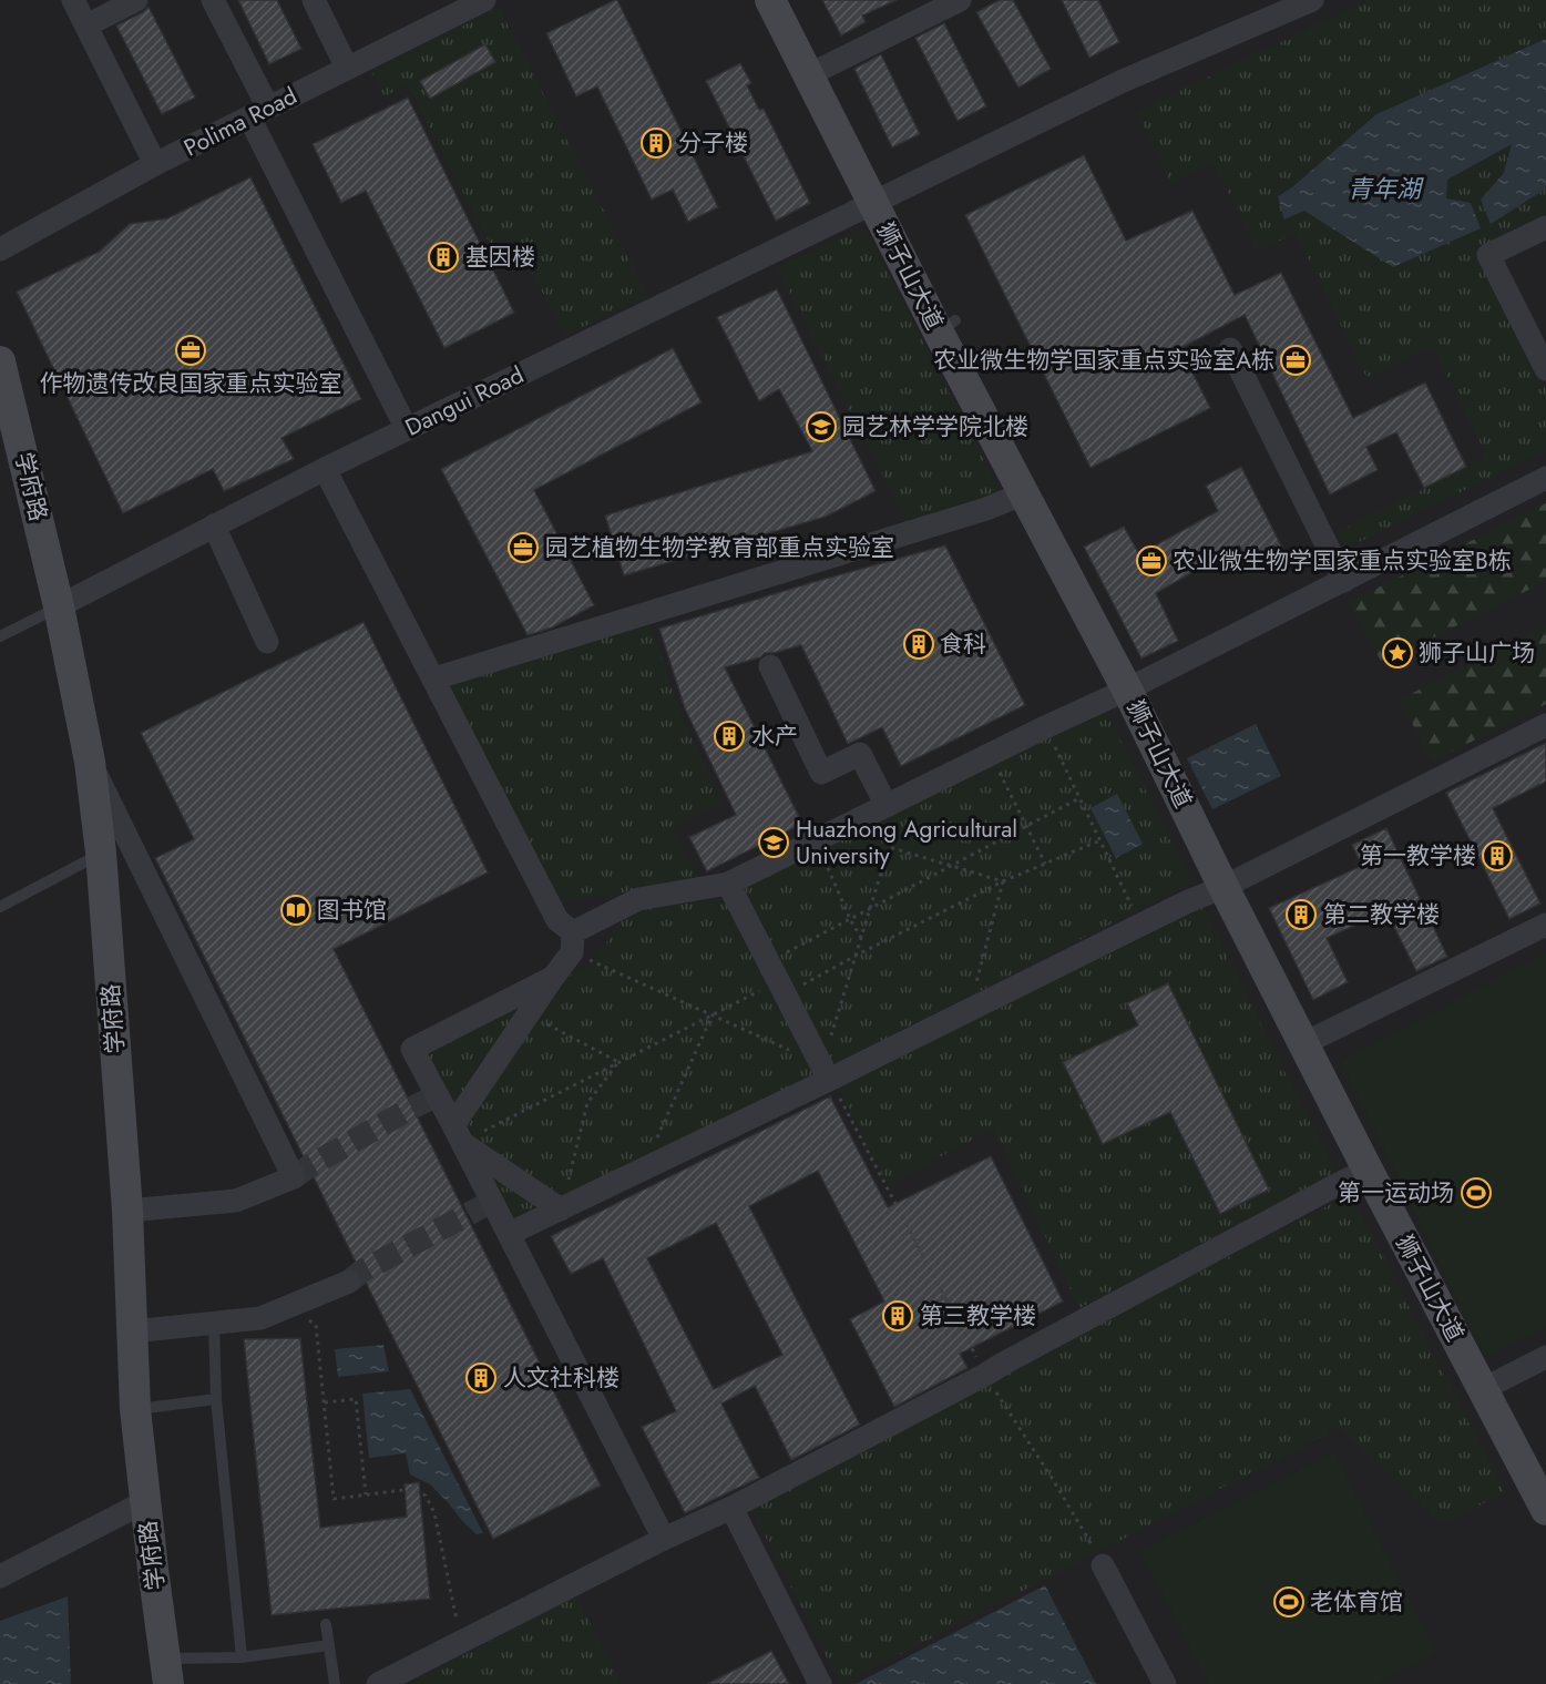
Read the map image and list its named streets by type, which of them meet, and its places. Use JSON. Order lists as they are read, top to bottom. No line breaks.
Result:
{"streets":{"street":["Polima Road","狮子山大道","Dangui Road","学府路"]},"crossings":[["狮子山大道","Dangui Road"],["Dangui Road","学府路"]],"water":["青年湖"],"places":{"building":["分子楼","基因楼","食科","水产","第一教学楼","第二教学楼","第三教学楼","人文社科楼"],"office":["作物遗传改良国家重点实验室","农业微生物学国家重点实验室A栋","园艺植物生物学教育部重点实验室","农业微生物学国家重点实验室B栋"],"school or university":["园艺林学学院北楼","Huazhong Agricultural University"],"place":["狮子山广场"],"library":["图书馆"],"sports":["第一运动场","老体育馆"]}}
